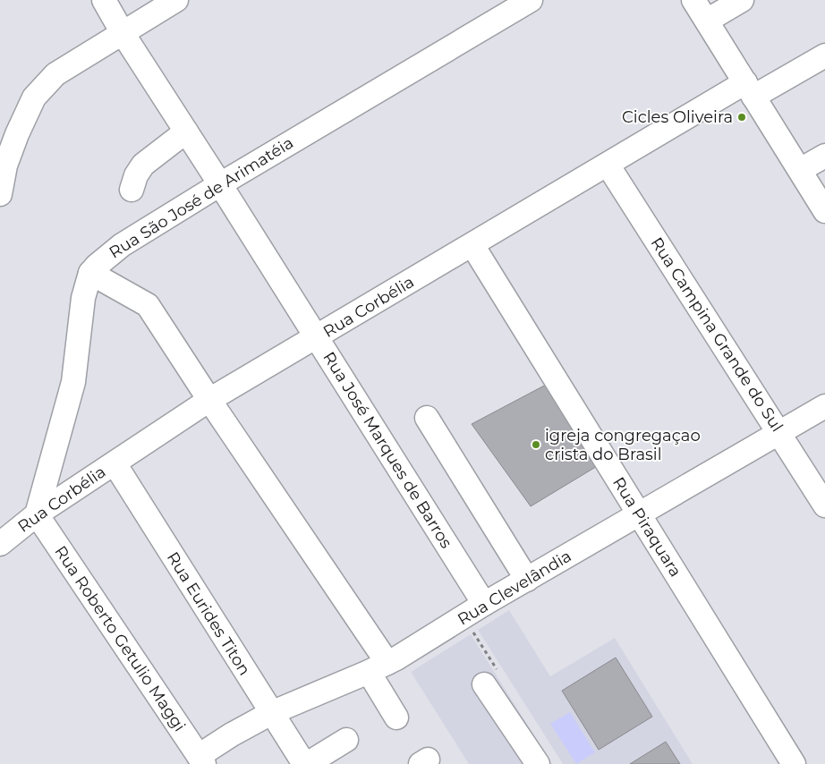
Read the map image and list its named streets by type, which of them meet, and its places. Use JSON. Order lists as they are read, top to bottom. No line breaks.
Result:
{"streets":{"street":["Rua São José de Arimatéia","Rua Corbélia","Rua Campina Grande do Sul","Rua José Marques de Barros","Rua Piraquara","Rua Clevelândia","Rua Eurides Titon","Rua Roberto Getulio Maggi"]},"crossings":[["Rua São José de Arimatéia","Rua Corbélia"],["Rua São José de Arimatéia","Rua José Marques de Barros"],["Rua São José de Arimatéia","Rua Roberto Getulio Maggi"],["Rua Corbélia","Rua Campina Grande do Sul"],["Rua Corbélia","Rua José Marques de Barros"],["Rua Corbélia","Rua Piraquara"],["Rua Corbélia","Rua Eurides Titon"],["Rua Corbélia","Rua Roberto Getulio Maggi"],["Rua Campina Grande do Sul","Rua Clevelândia"],["Rua José Marques de Barros","Rua Clevelândia"],["Rua Piraquara","Rua Clevelândia"],["Rua Clevelândia","Rua Eurides Titon"],["Rua Clevelândia","Rua Roberto Getulio Maggi"]],"places":["Cicles Oliveira","igreja congregaçao crista do Brasil"]}
